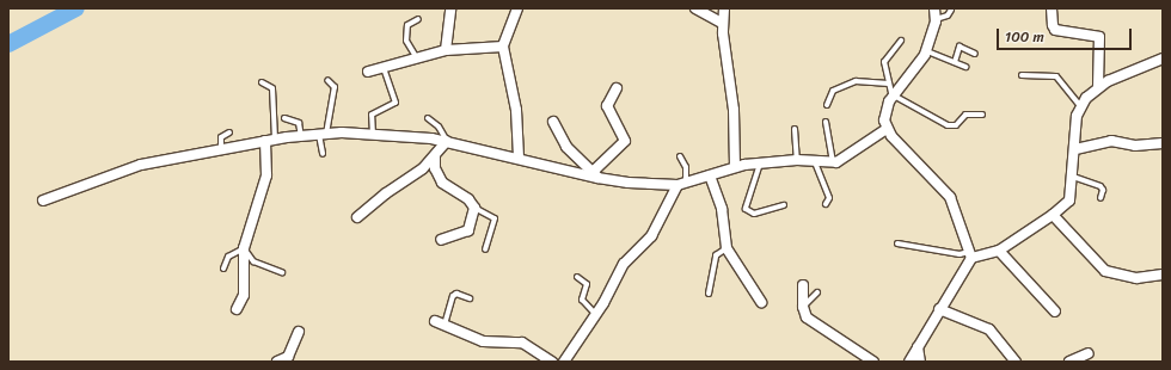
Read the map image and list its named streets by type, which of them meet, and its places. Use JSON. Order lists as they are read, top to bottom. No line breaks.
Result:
{"scale_bar":"100 m"}
